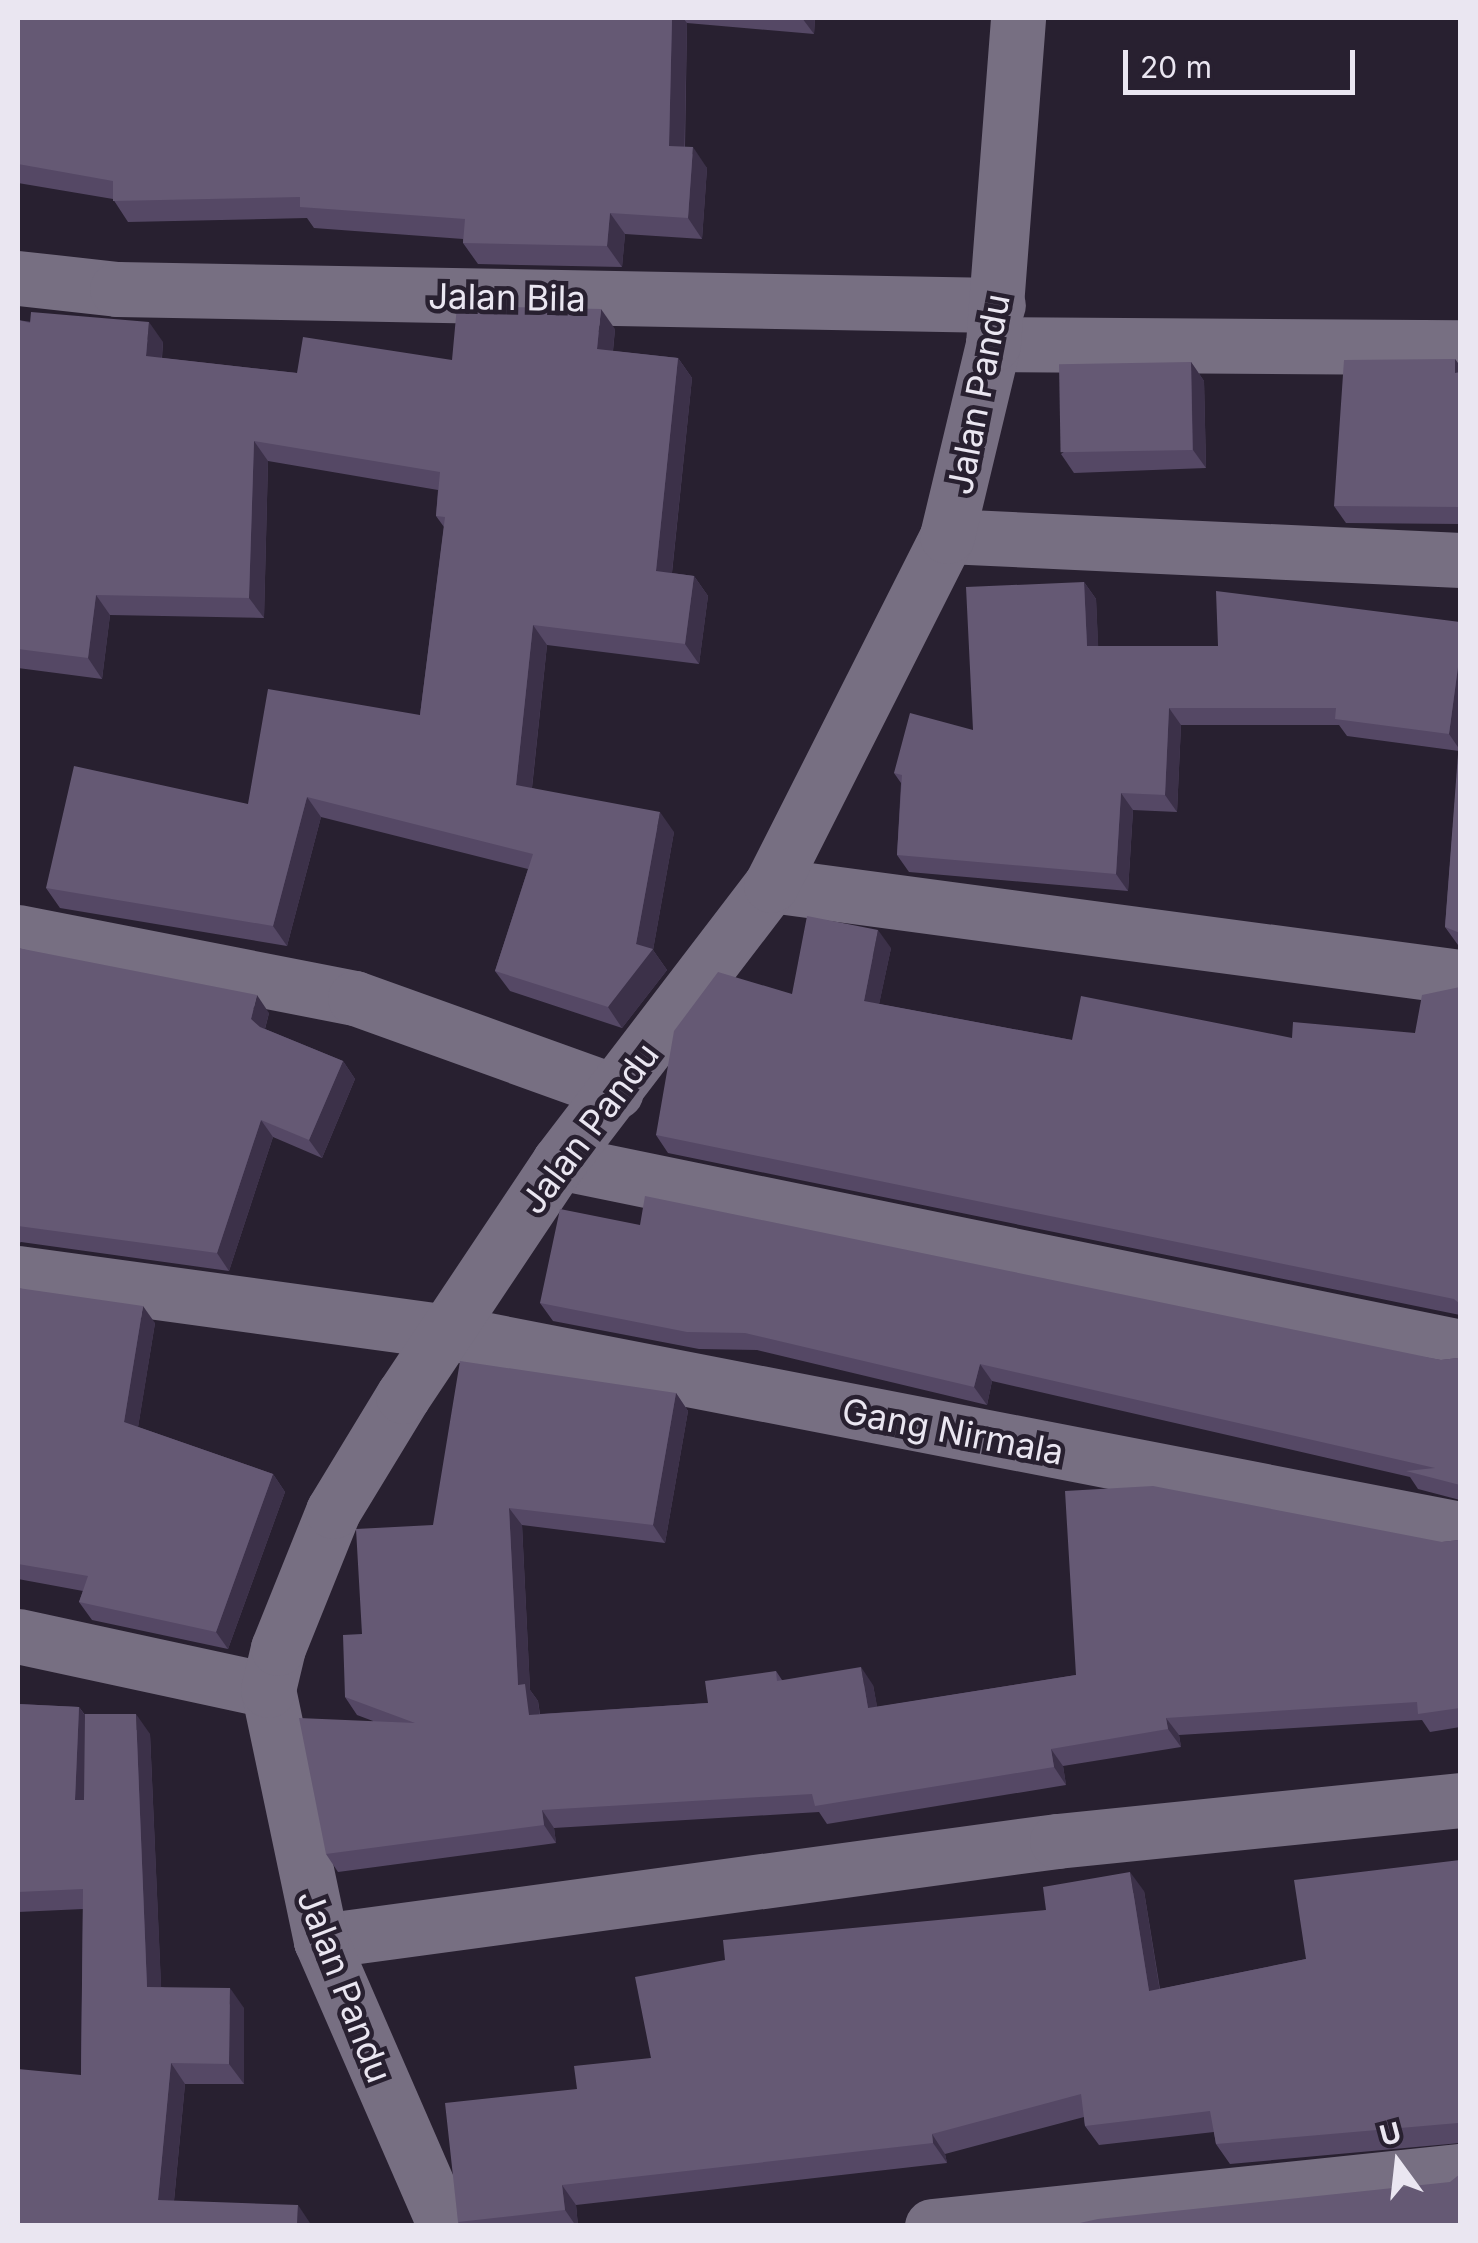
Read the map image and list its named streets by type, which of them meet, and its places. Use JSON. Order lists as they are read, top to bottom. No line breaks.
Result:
{"streets":{"street":["Jalan Bila","Jalan Pandu","Gang Nirmala"]},"crossings":[["Jalan Bila","Jalan Pandu"],["Jalan Pandu","Gang Nirmala"]],"scale_bar":"20 m","north":"top"}
